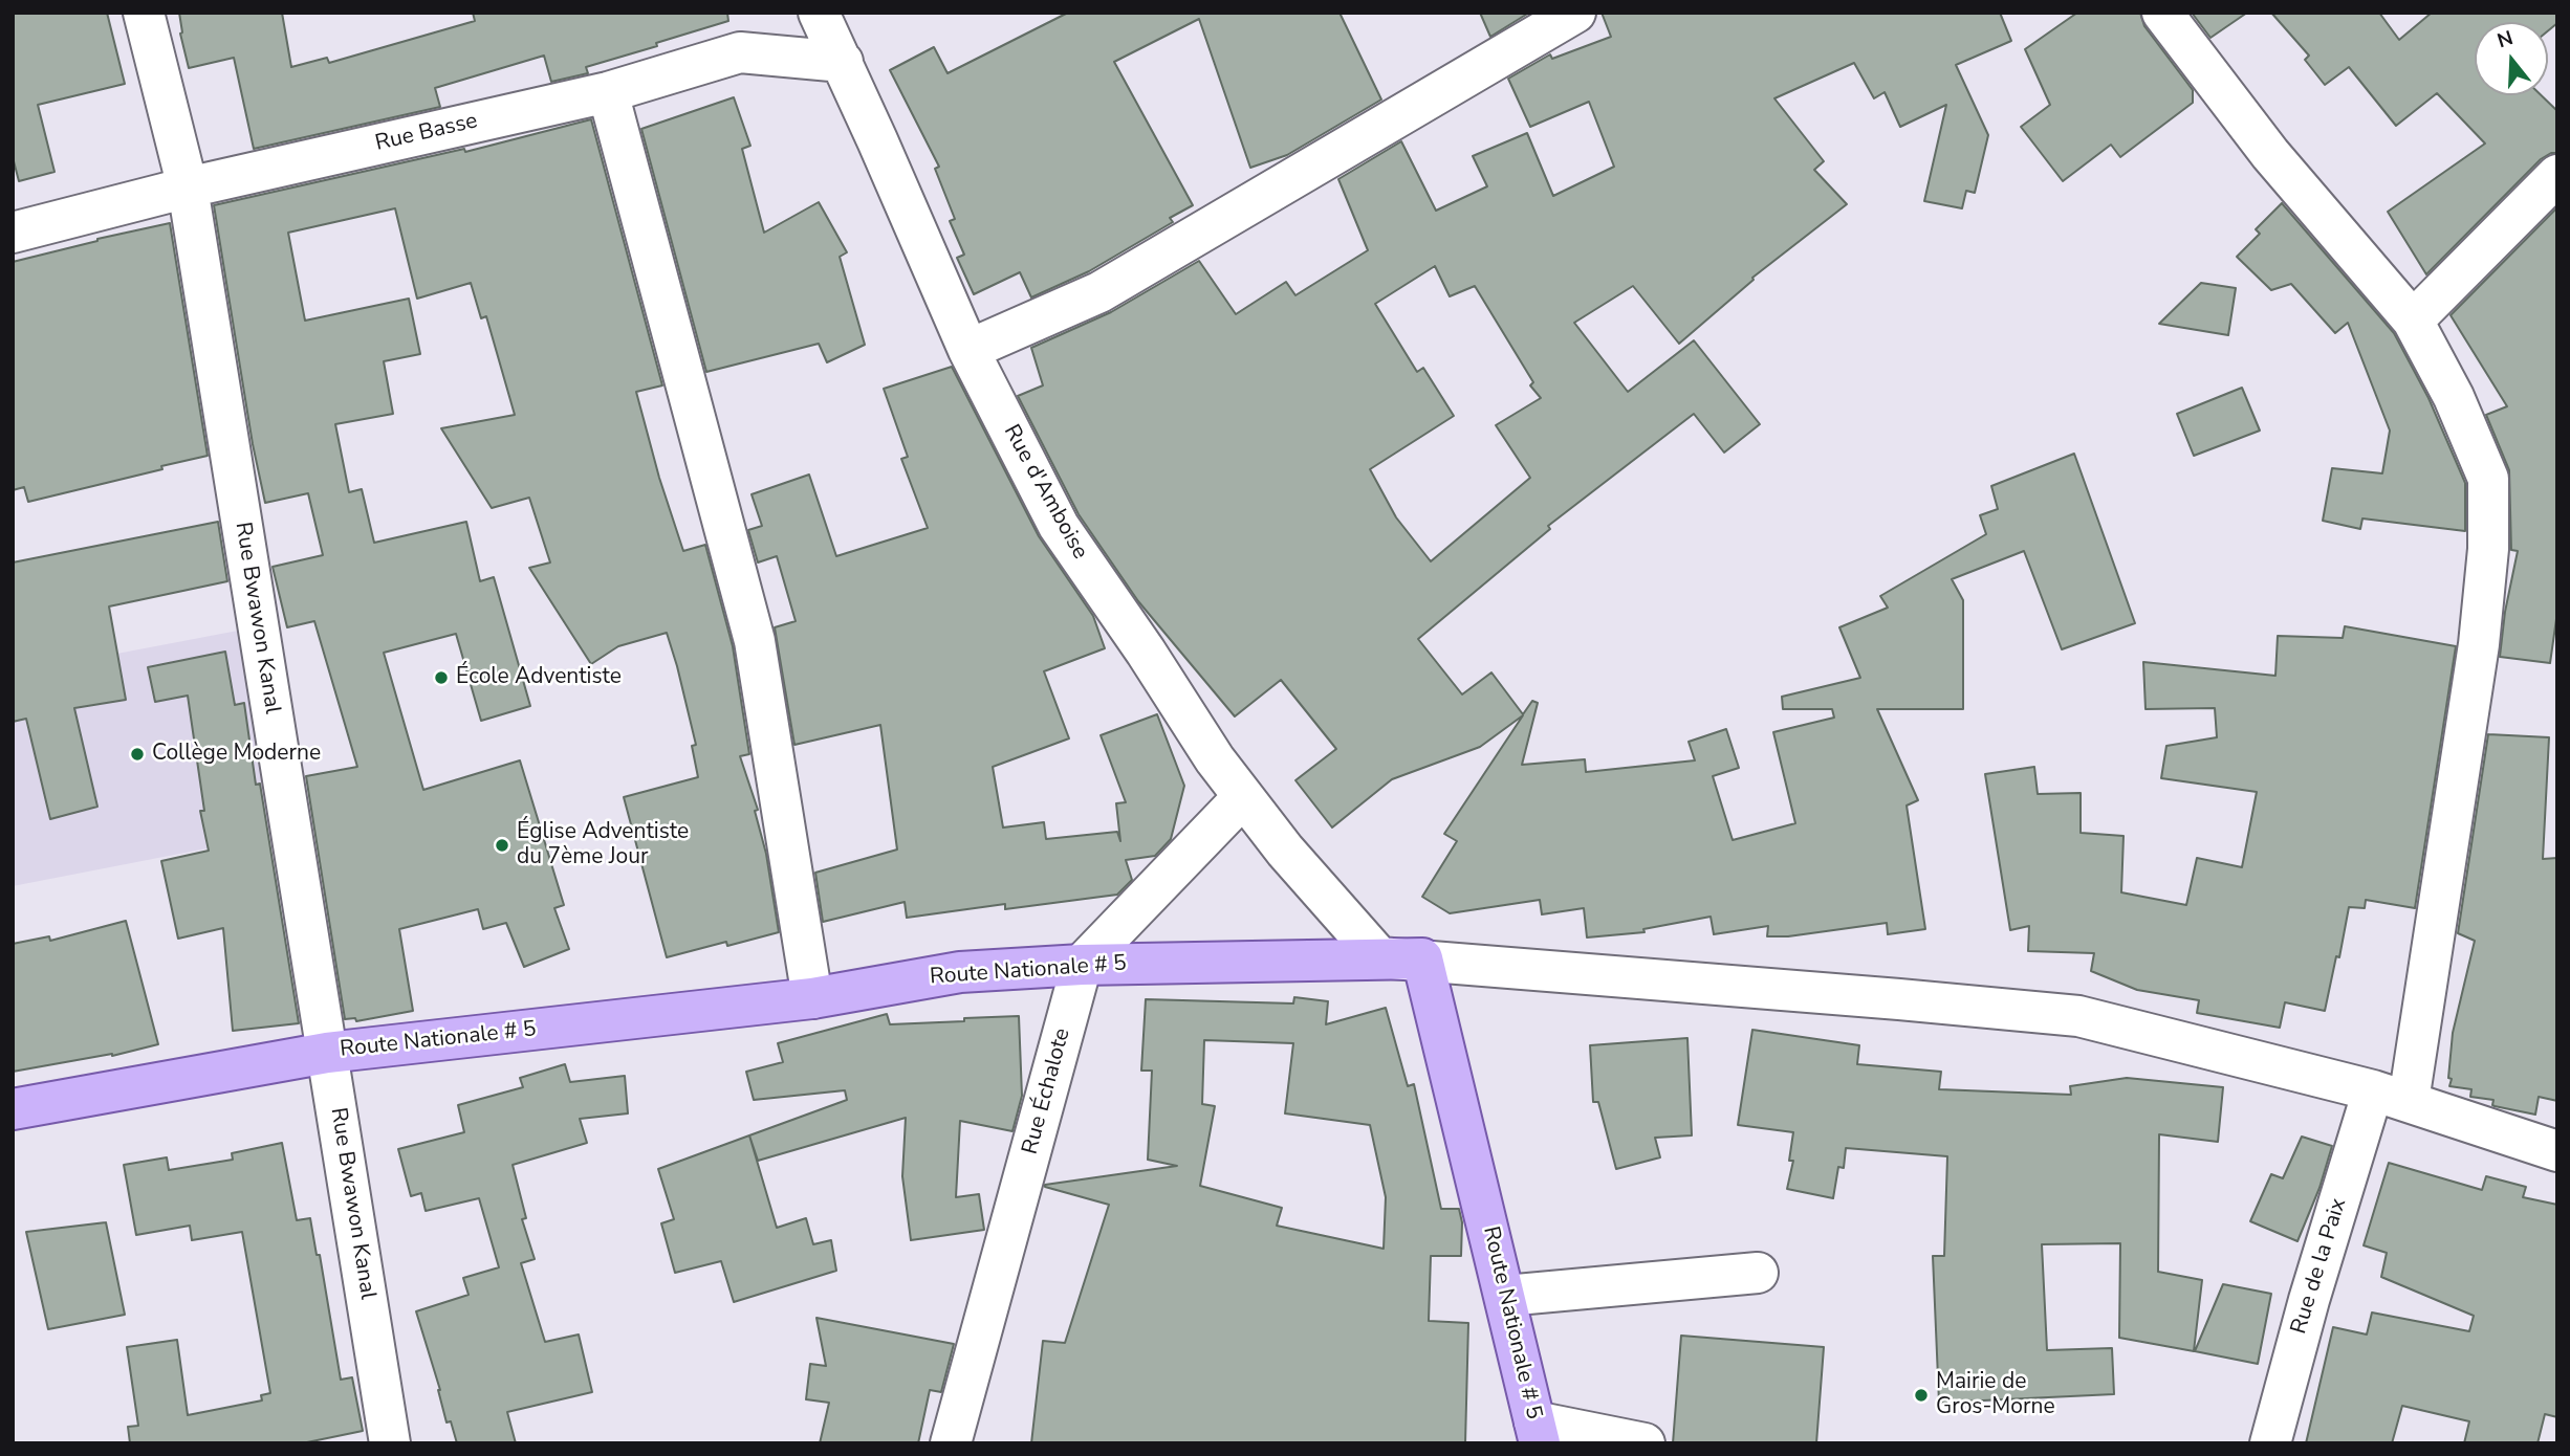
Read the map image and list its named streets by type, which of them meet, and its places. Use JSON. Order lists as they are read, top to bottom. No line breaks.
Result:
{"streets":{"main road":["Route Nationale # 5"],"street":["Rue Basse","Rue d'Amboise","Rue Bwawon Kanal","Rue Échalote","Rue de la Paix"]},"crossings":[["Rue Basse","Rue d'Amboise"],["Rue Basse","Rue Bwawon Kanal"],["Rue d'Amboise","Route Nationale # 5"],["Rue d'Amboise","Rue Échalote"],["Rue Bwawon Kanal","Route Nationale # 5"],["Route Nationale # 5","Rue Échalote"]],"places":["École Adventiste","Collège Moderne","Église Adventiste du 7ème Jour","Mairie de Gros-Morne"],"north":"top"}
